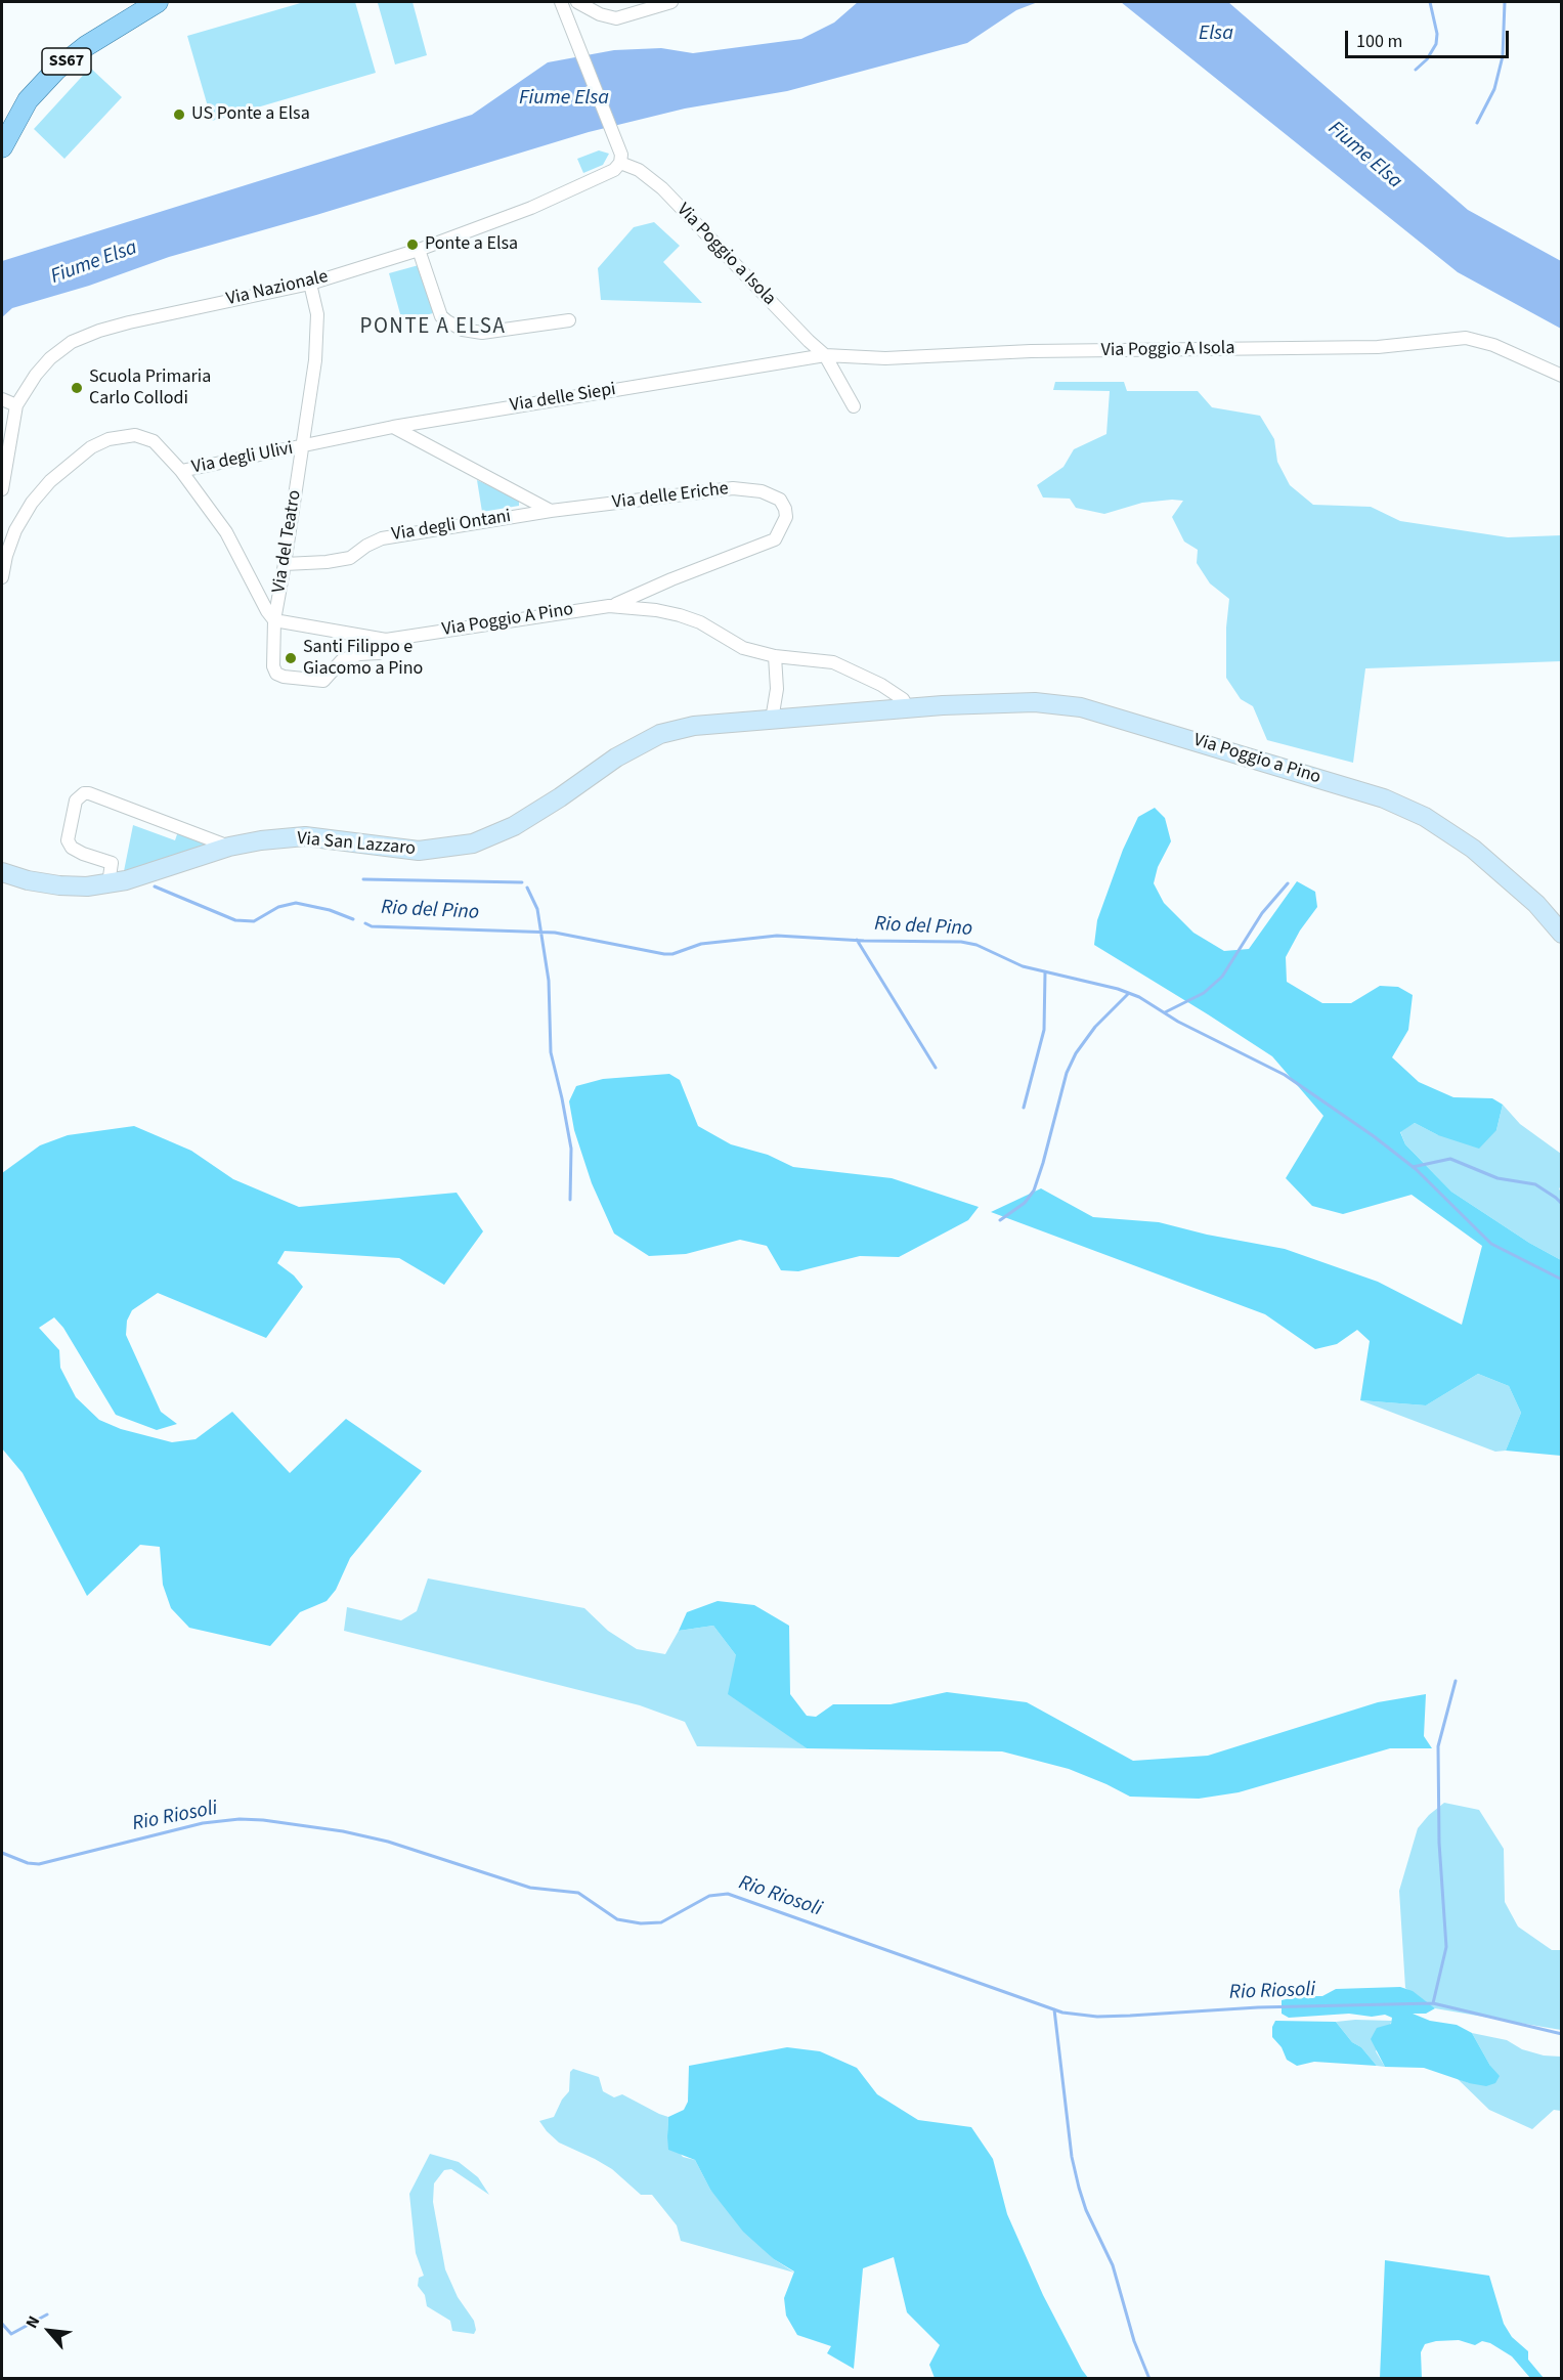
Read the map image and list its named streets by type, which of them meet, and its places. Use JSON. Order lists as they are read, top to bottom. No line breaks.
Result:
{"streets":{"main road":["SS67"],"street":["Via Poggio a Isola","Via Nazionale","Via Poggio A Isola","Via delle Siepi","Via degli Ulivi","Via delle Eriche","Via degli Ontani","Via del Teatro","Via Poggio A Pino","Via Poggio a Pino","Via San Lazzaro"]},"crossings":[["Via Poggio a Isola","Via Nazionale"],["Via Poggio a Isola","Via Poggio A Isola"],["Via Poggio a Isola","Via delle Siepi"],["Via Nazionale","Via del Teatro"],["Via Poggio A Isola","Via delle Siepi"],["Via delle Siepi","Via degli Ulivi"],["Via delle Siepi","Via del Teatro"],["Via degli Ulivi","Via del Teatro"],["Via delle Eriche","Via degli Ontani"],["Via delle Eriche","Via Poggio A Pino"],["Via degli Ontani","Via del Teatro"],["Via del Teatro","Via Poggio A Pino"],["Via Poggio A Pino","Via Poggio a Pino"],["Via Poggio A Pino","Via San Lazzaro"],["Via Poggio a Pino","Via San Lazzaro"]],"districts":["PONTE A ELSA"],"water":["Elsa","Fiume Elsa","Rio del Pino","Rio Riosoli"],"places":["US Ponte a Elsa","Ponte a Elsa","Scuola Primaria Carlo Collodi","Santi Filippo e Giacomo a Pino"],"scale_bar":"100 m","north":"top left"}
